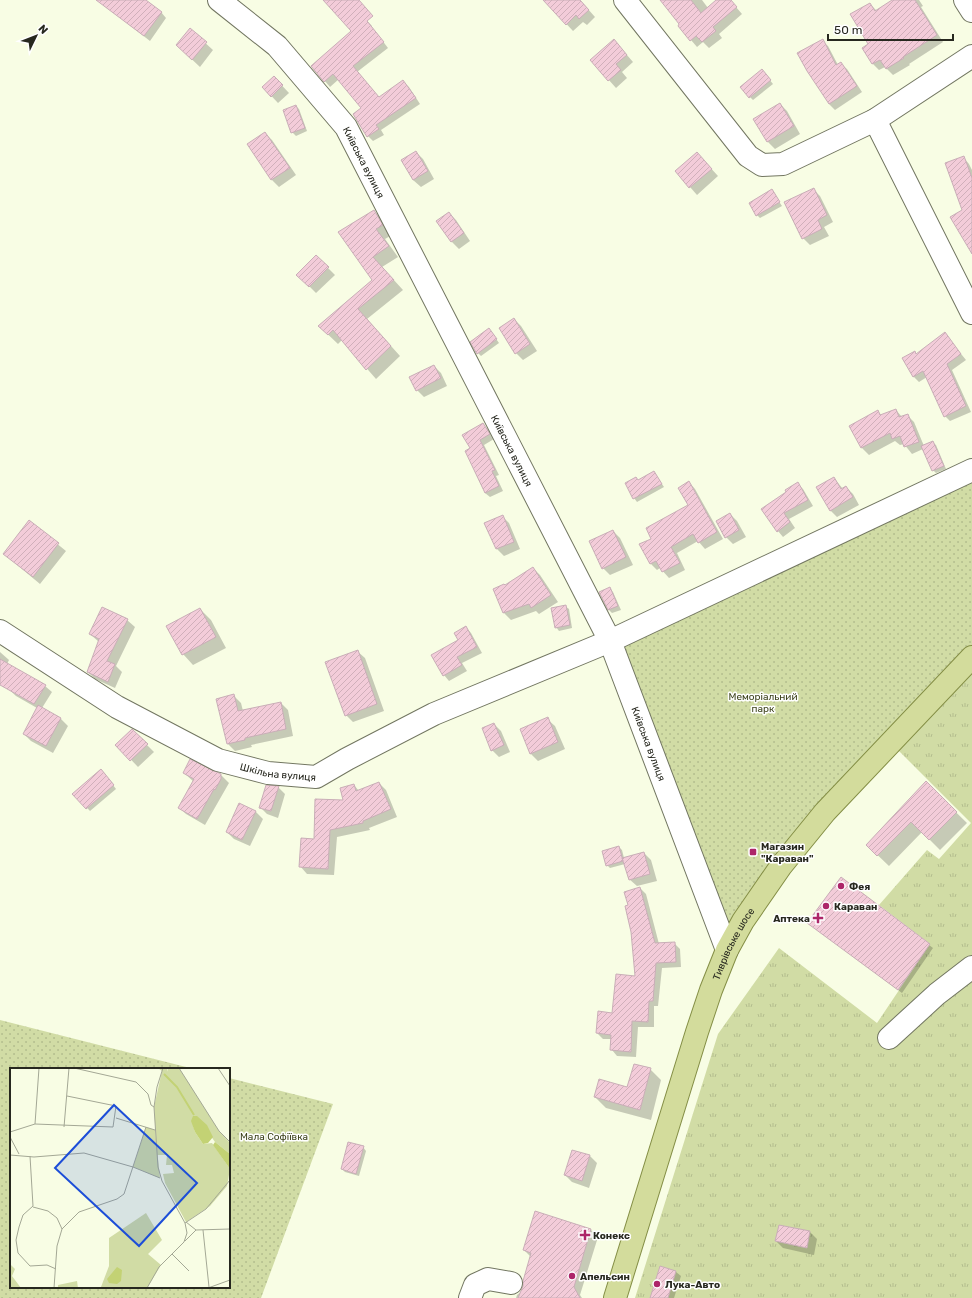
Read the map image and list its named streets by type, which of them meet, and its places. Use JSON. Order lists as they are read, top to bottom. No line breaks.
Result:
{"streets":{"main road":["Тиврівське шосе"],"street":["Київська вулиця","Шкільна вулиця"]},"crossings":[["Київська вулиця","Шкільна вулиця"],["Київська вулиця","Тиврівське шосе"]],"parks":["Меморіальний парк","Мала Софіївка"],"places":{"transit":["Магазин \"Караван\""],"other":["Фея","Караван","Апельсин","Лука-Авто"],"health":["Аптека","Конекс"]},"scale_bar":"50 m","north":"top right"}
